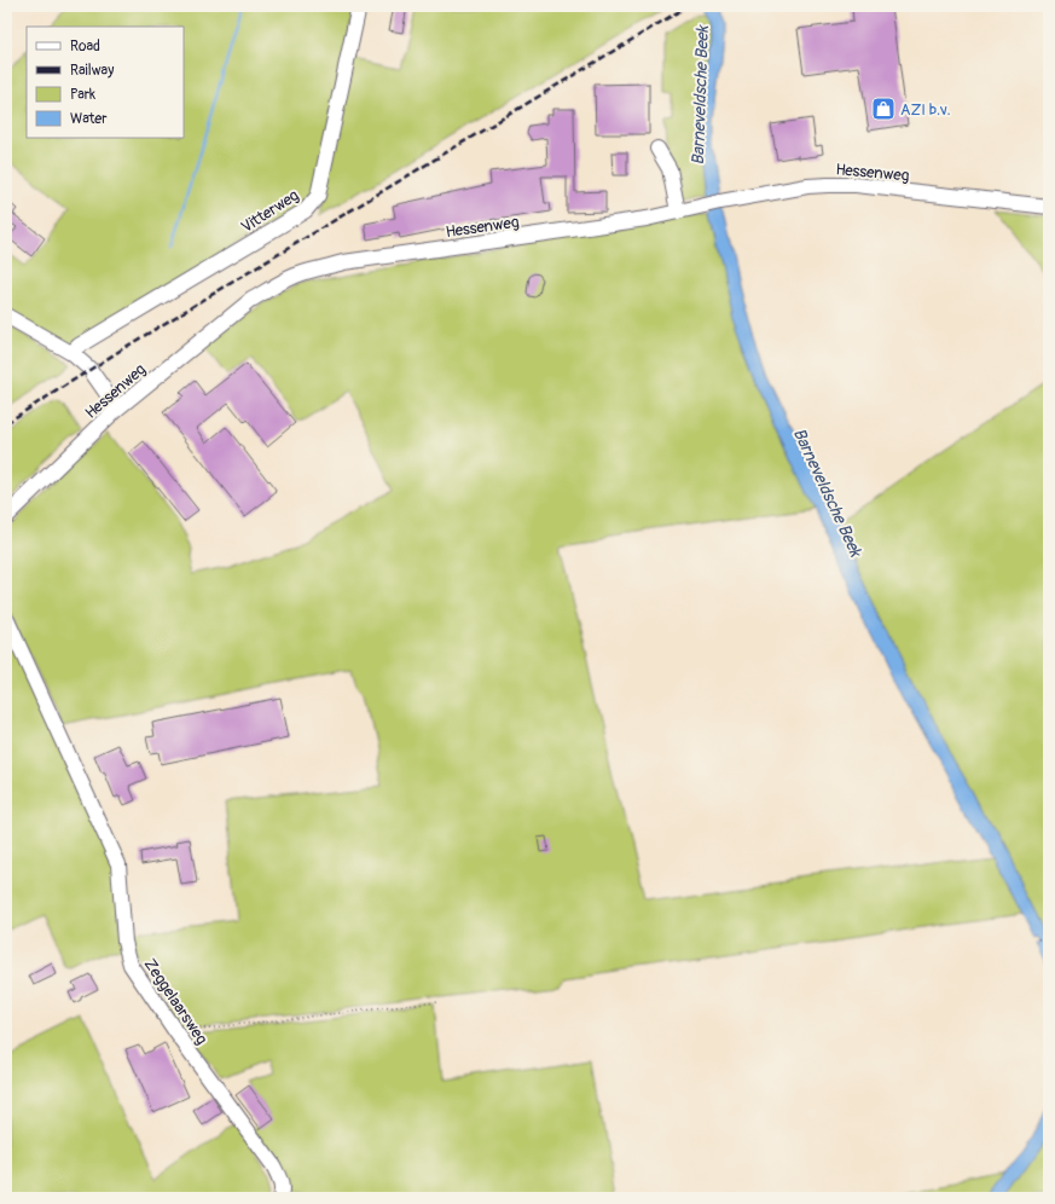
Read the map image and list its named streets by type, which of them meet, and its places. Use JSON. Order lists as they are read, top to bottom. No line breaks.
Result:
{"streets":{"street":["Hessenweg","Vitterweg","Zeggelaarsweg"]},"water":["Barneveldsche Beek"],"places":{"shop":["AZI b.v."]},"legend":["Road","Railway","Park","Water"]}
